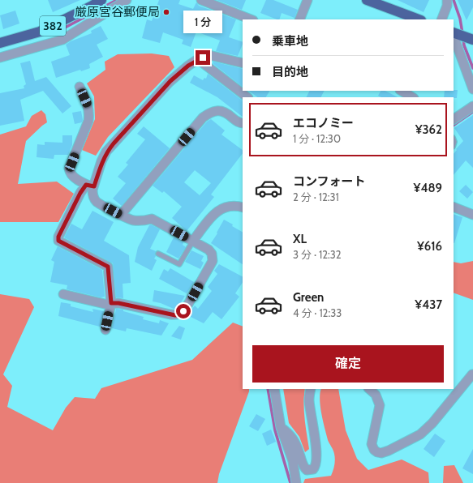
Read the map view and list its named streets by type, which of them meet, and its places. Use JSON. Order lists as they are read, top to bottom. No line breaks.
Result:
{"streets":{"highway":["382"]},"places":["厳原宮谷郵便局"],"page":{"bubble":"1 分","banner":["乗車地","目的地"],"list":[{"name":"エコノミー","note":"1 分 · 12:30","value":"¥362"},{"name":"コンフォート","note":"2 分 · 12:31","value":"¥489"},{"name":"XL","note":"3 分 · 12:32","value":"¥616"},{"name":"Green","note":"4 分 · 12:33","value":"¥437"}],"buttons":"確定"}}
